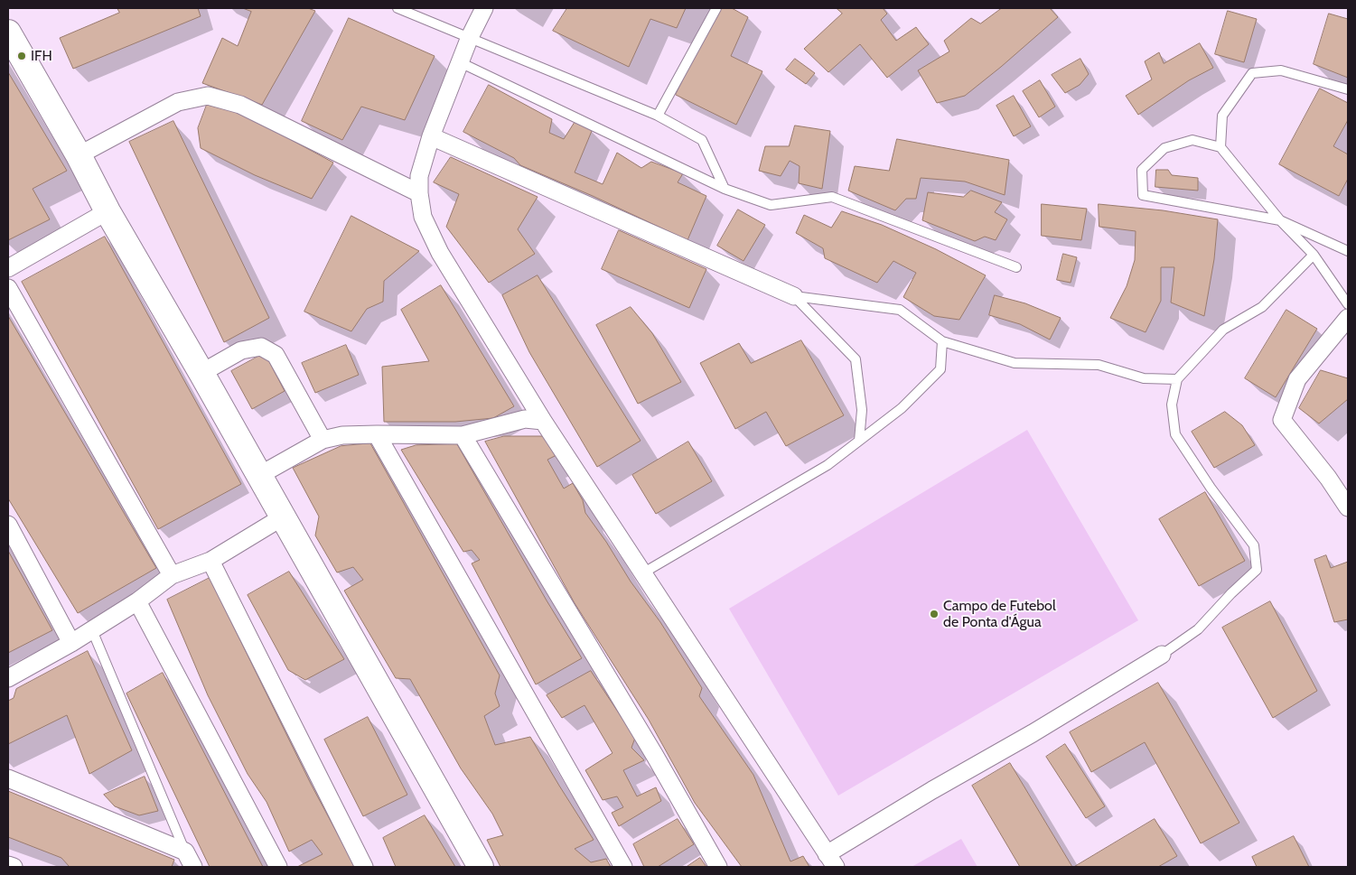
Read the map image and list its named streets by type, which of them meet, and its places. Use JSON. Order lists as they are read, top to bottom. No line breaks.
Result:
{"places":["IFH","Campo de Futebol de Ponta d'Água"]}
